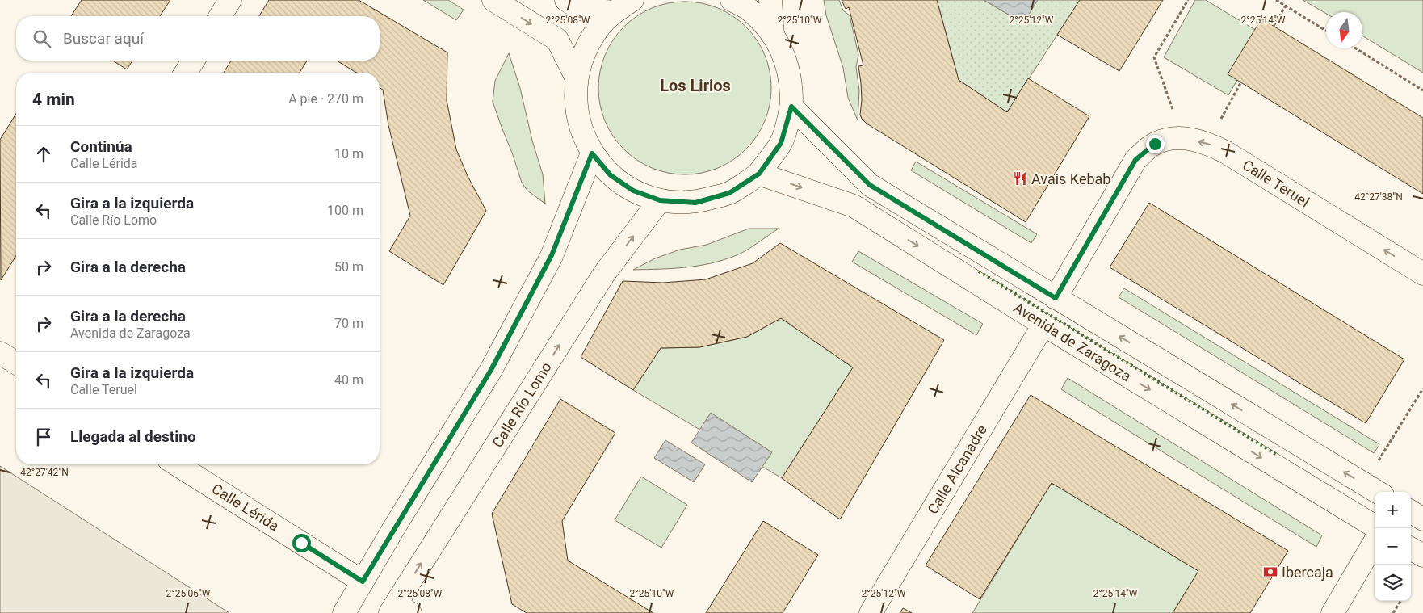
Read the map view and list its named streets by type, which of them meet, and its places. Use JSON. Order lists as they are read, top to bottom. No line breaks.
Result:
{"streets":{"main road":["Calle Teruel","Avenida de Zaragoza","Calle Río Lomo","Calle Alcanadre","Calle Lérida"]},"crossings":[["Calle Teruel","Avenida de Zaragoza"],["Avenida de Zaragoza","Calle Alcanadre"]],"one_way":["Calle Teruel"],"districts":["Los Lirios"],"places":{"restaurant":["Avais Kebab"],"bank":["Ibercaja"]},"north":"bottom","page":{"search":"Buscar aquí","heading":["4 min","A pie · 270 m"],"list":[["Continúa","Calle Lérida","10 m"],["Gira a la izquierda","Calle Río Lomo","100 m"],["Gira a la derecha","50 m"],["Gira a la derecha","Avenida de Zaragoza","70 m"],["Gira a la izquierda","Calle Teruel","40 m"],"Llegada al destino"],"map_buttons":["+","−"]},"coordinates":["2°25'08\"W","2°25'10\"W","2°25'12\"W","2°25'14\"W","42°27'38\"N","42°27'42\"N","2°25'06\"W"]}
